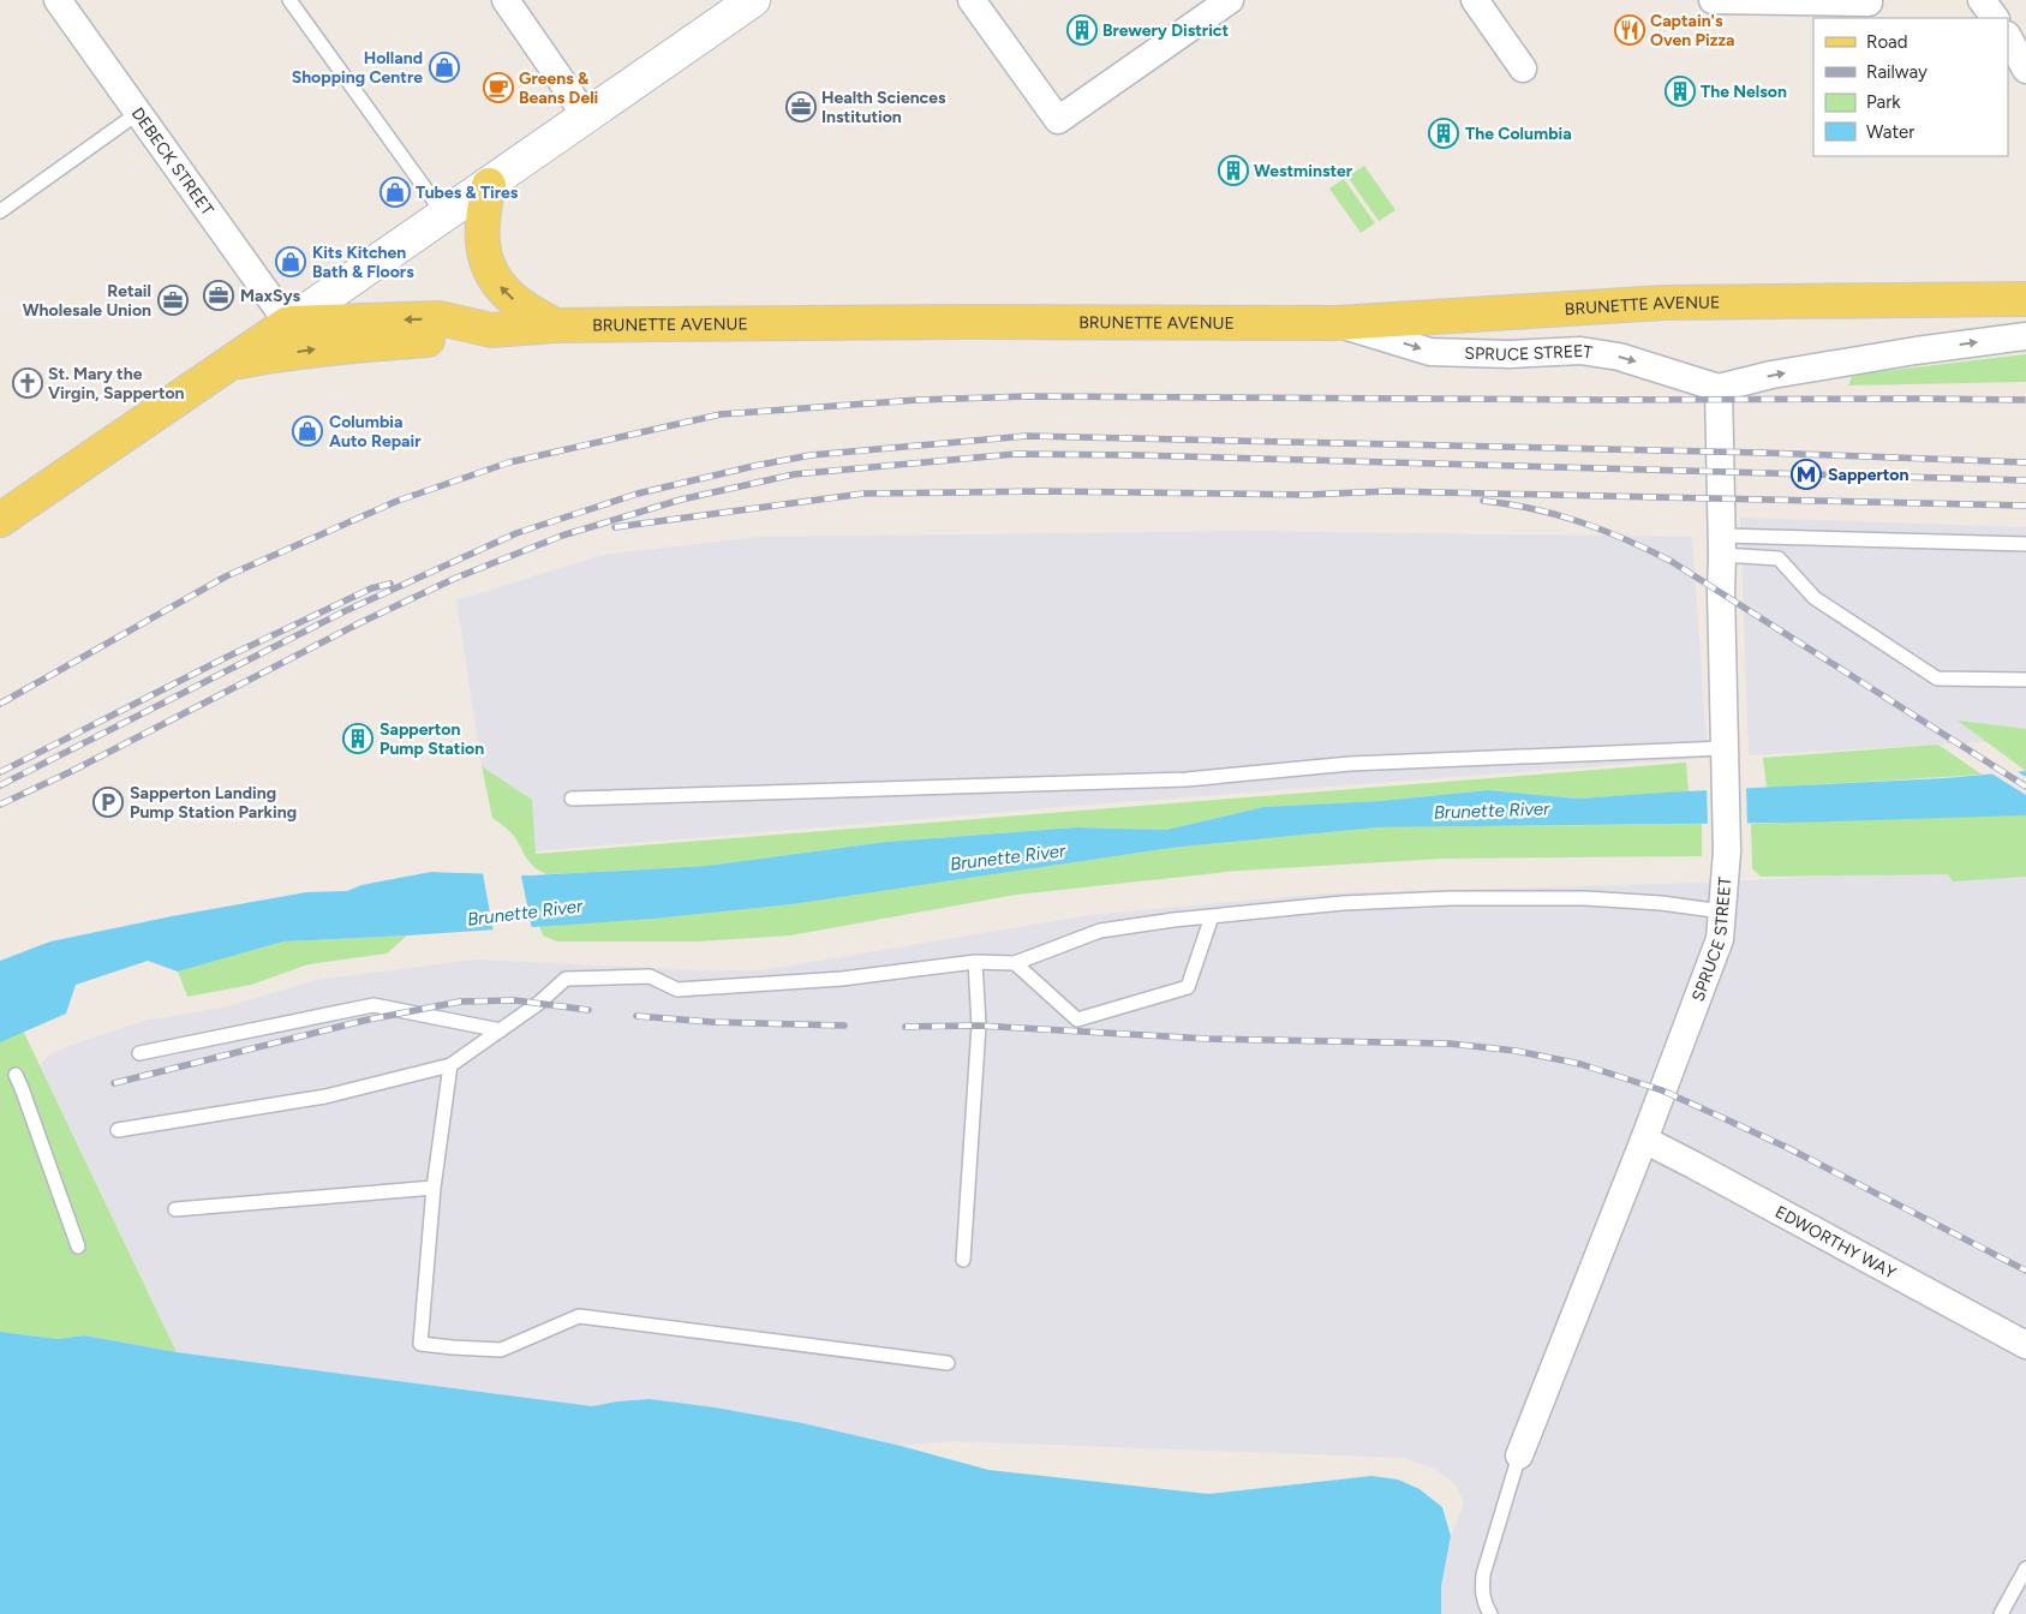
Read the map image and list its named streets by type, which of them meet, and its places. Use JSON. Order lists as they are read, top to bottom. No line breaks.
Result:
{"streets":{"main road":["BRUNETTE AVENUE"],"street":["DEBECK STREET","SPRUCE STREET","EDWORTHY WAY"]},"crossings":[["DEBECK STREET","BRUNETTE AVENUE"],["BRUNETTE AVENUE","SPRUCE STREET"],["SPRUCE STREET","EDWORTHY WAY"]],"water":["Brunette River"],"places":{"building":["Brewery District","The Nelson","The Columbia","Westminster","Sapperton Pump Station"],"restaurant":["Captain's Oven Pizza"],"shop":["Holland Shopping Centre","Tubes & Tires","Kits Kitchen Bath & Floors","Columbia Auto Repair"],"cafe":["Greens & Beans Deli"],"office":["Health Sciences Institution","MaxSys","Retail Wholesale Union"],"church":["St. Mary the Virgin, Sapperton"],"metro station":["Sapperton"],"parking":["Sapperton Landing Pump Station Parking"]},"legend":["Road","Railway","Park","Water"]}
